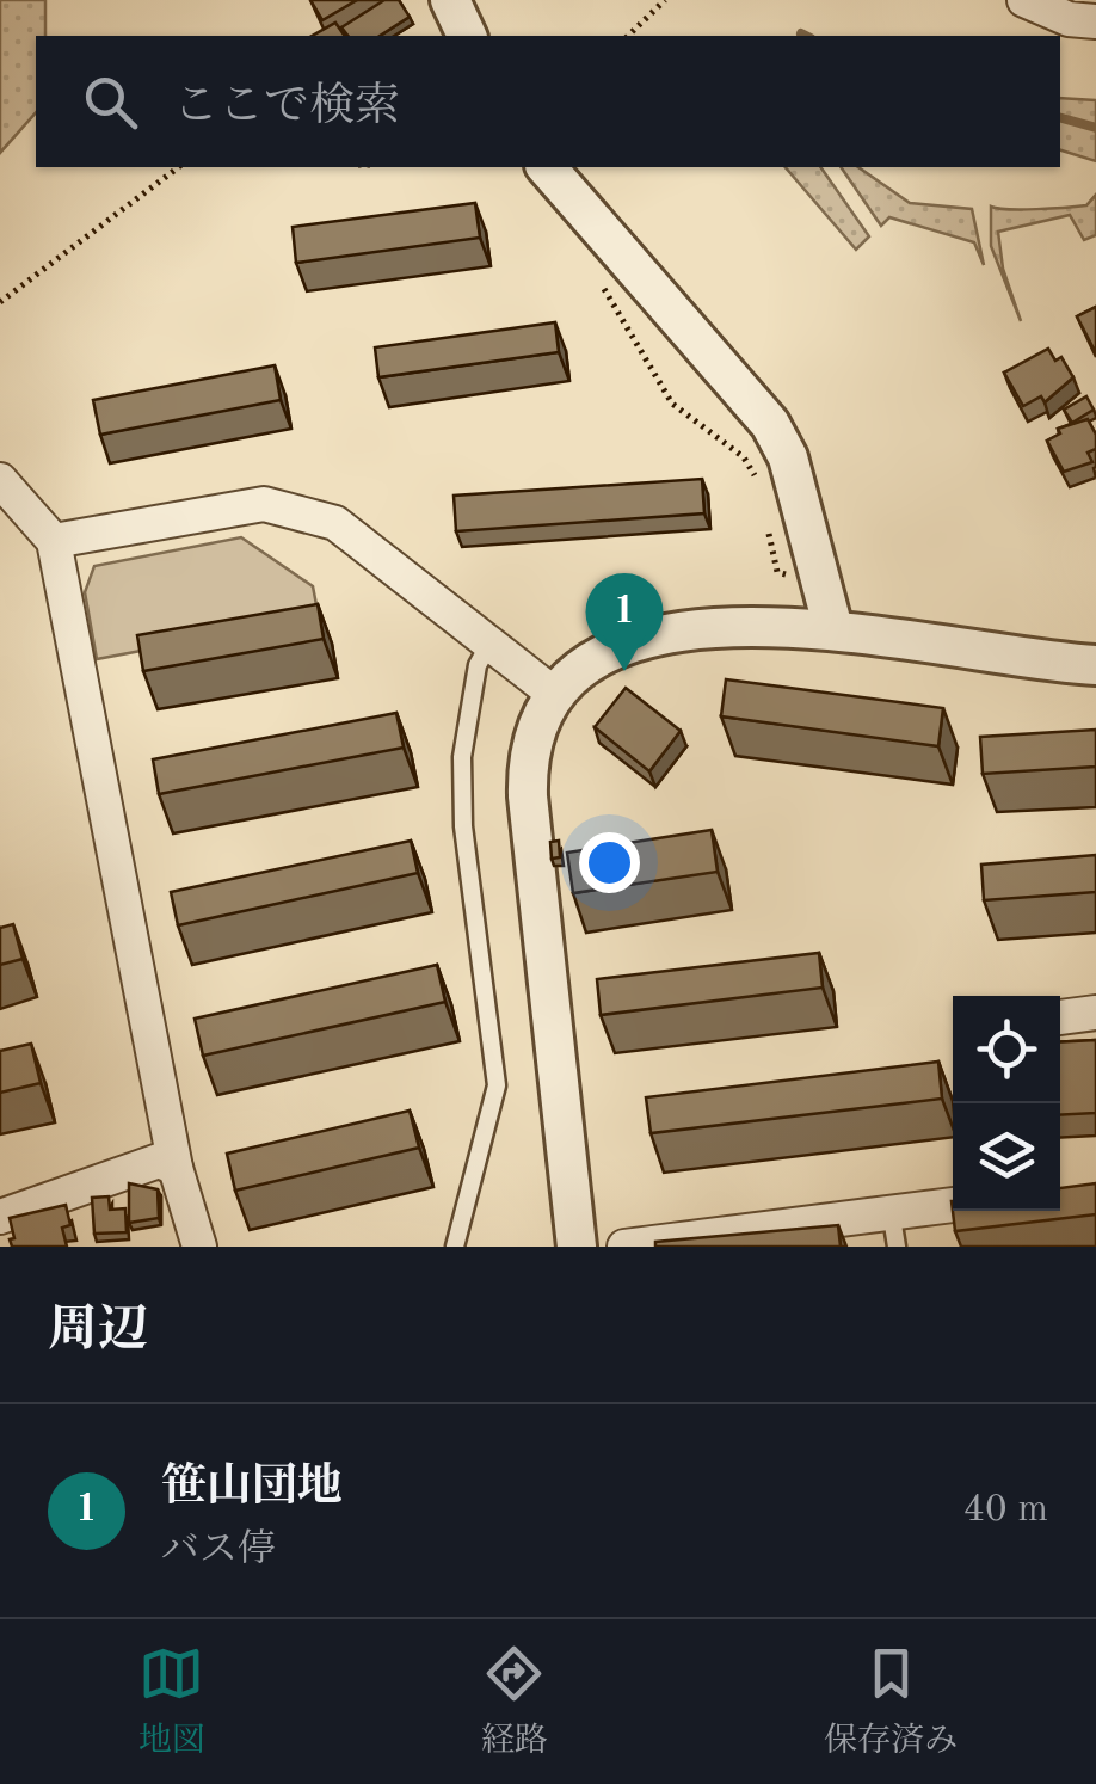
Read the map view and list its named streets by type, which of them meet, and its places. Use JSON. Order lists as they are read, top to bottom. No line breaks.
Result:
{"page":{"search":"ここで検索","pins":"1","heading":"周辺","list":[{"mark":"1","name":"笹山団地","note":"バス停","value":"40 m"}],"nav":["地図","経路","保存済み"]}}
